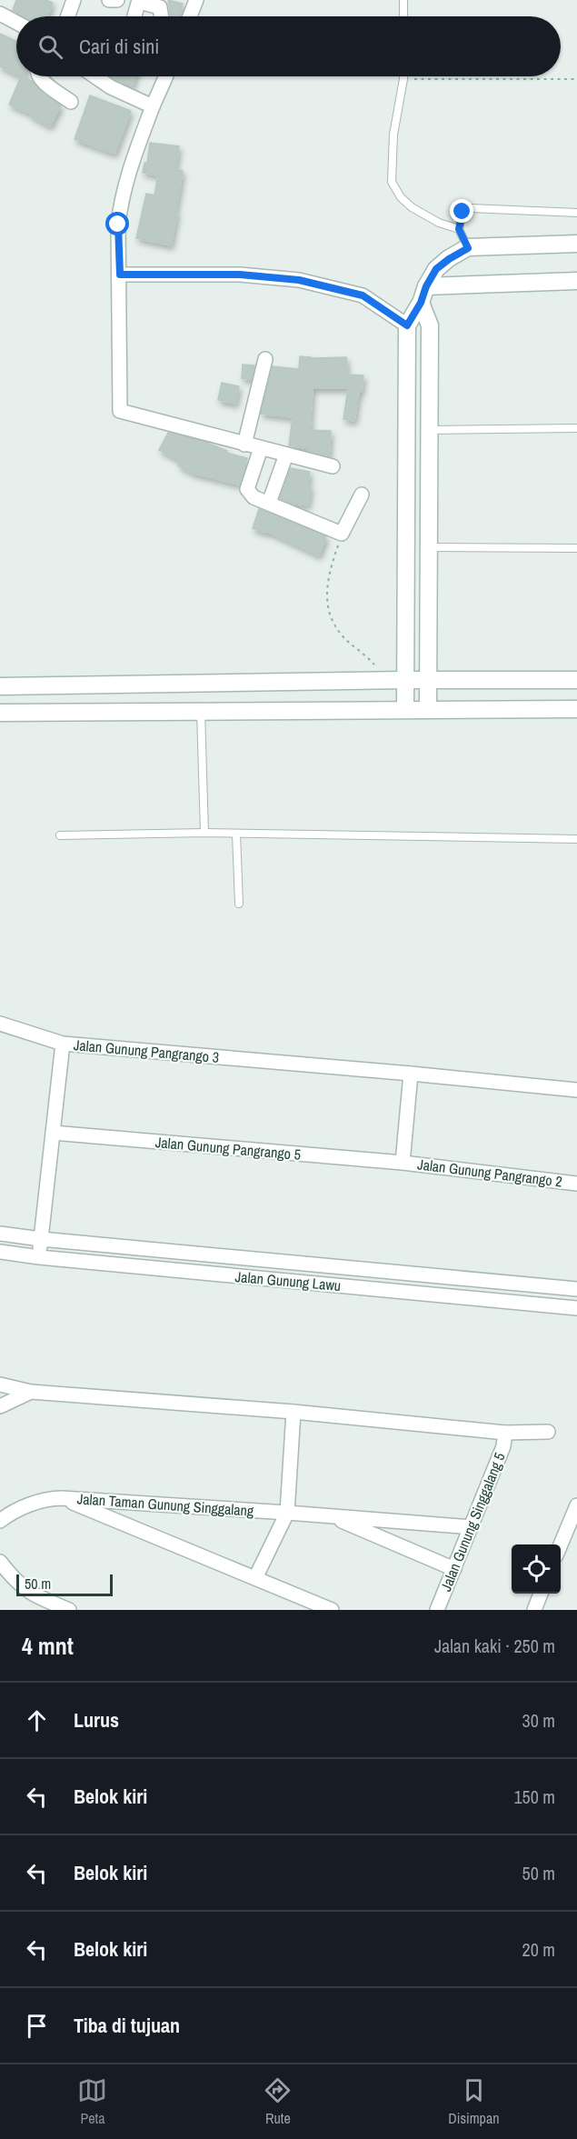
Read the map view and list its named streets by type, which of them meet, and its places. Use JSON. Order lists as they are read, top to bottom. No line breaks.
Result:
{"streets":{"street":["Jalan Gunung Pangrango 3","Jalan Gunung Pangrango 5","Jalan Gunung Pangrango 2","Jalan Gunung Lawu","Jalan Taman Gunung Singgalang","Jalan Gunung Singgalang 5"]},"crossings":[["Jalan Gunung Pangrango 3","Jalan Gunung Pangrango 5"],["Jalan Gunung Pangrango 3","Jalan Gunung Lawu"],["Jalan Gunung Pangrango 5","Jalan Gunung Pangrango 2"],["Jalan Taman Gunung Singgalang","Jalan Gunung Singgalang 5"]],"scale_bar":"50 m","page":{"search":"Cari di sini","scale":"50 m","heading":["4 mnt","Jalan kaki · 250 m"],"list":[["Lurus","30 m"],["Belok kiri","150 m"],["Belok kiri","50 m"],["Belok kiri","20 m"],"Tiba di tujuan"],"nav":["Peta","Rute","Disimpan"]}}
